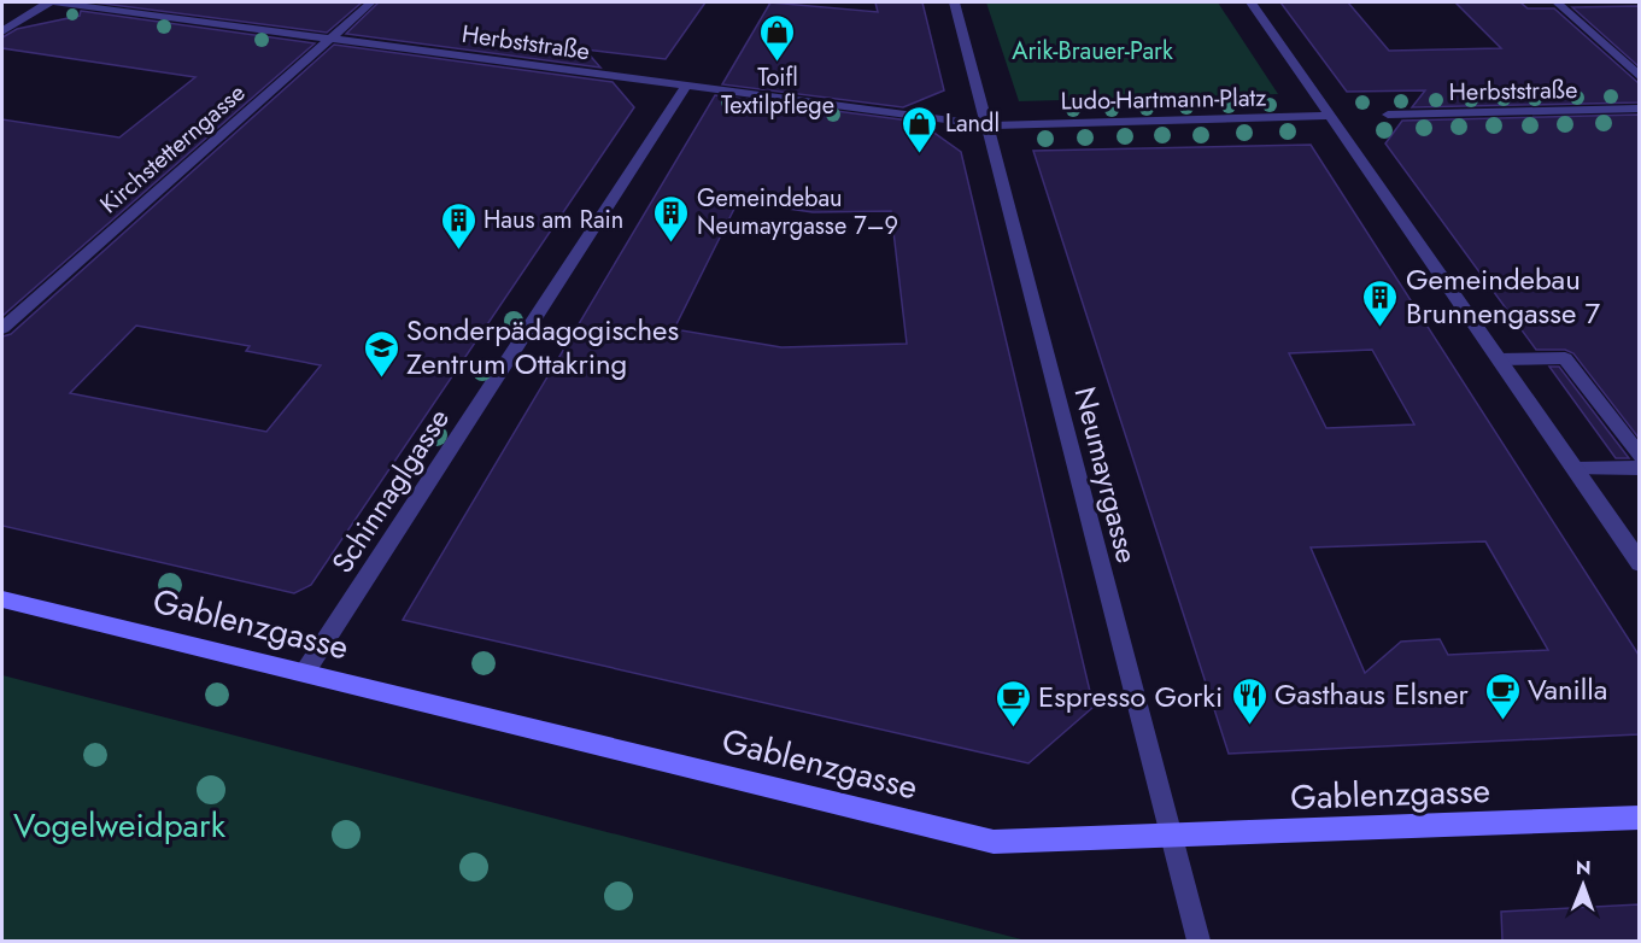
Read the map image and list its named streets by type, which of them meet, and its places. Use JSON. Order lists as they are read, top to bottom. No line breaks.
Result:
{"streets":{"main road":["Gablenzgasse"],"street":["Herbststraße","Ludo-Hartmann-Platz","Kirchstetterngasse","Neumayrgasse","Schinnaglgasse"]},"crossings":[["Herbststraße","Ludo-Hartmann-Platz"],["Herbststraße","Kirchstetterngasse"],["Herbststraße","Neumayrgasse"],["Herbststraße","Schinnaglgasse"],["Ludo-Hartmann-Platz","Neumayrgasse"],["Neumayrgasse","Gablenzgasse"],["Schinnaglgasse","Gablenzgasse"]],"parks":["Arik-Brauer-Park","Vogelweidpark"],"places":{"shop":["Toifl Textilpflege","Landl"],"building":["Gemeindebau Neumayrgasse 7–9","Haus am Rain","Gemeindebau Brunnengasse 7"],"school or university":["Sonderpädagogisches Zentrum Ottakring"],"cafe":["Vanilla","Espresso Gorki"],"restaurant":["Gasthaus Elsner"]},"north":"top"}
